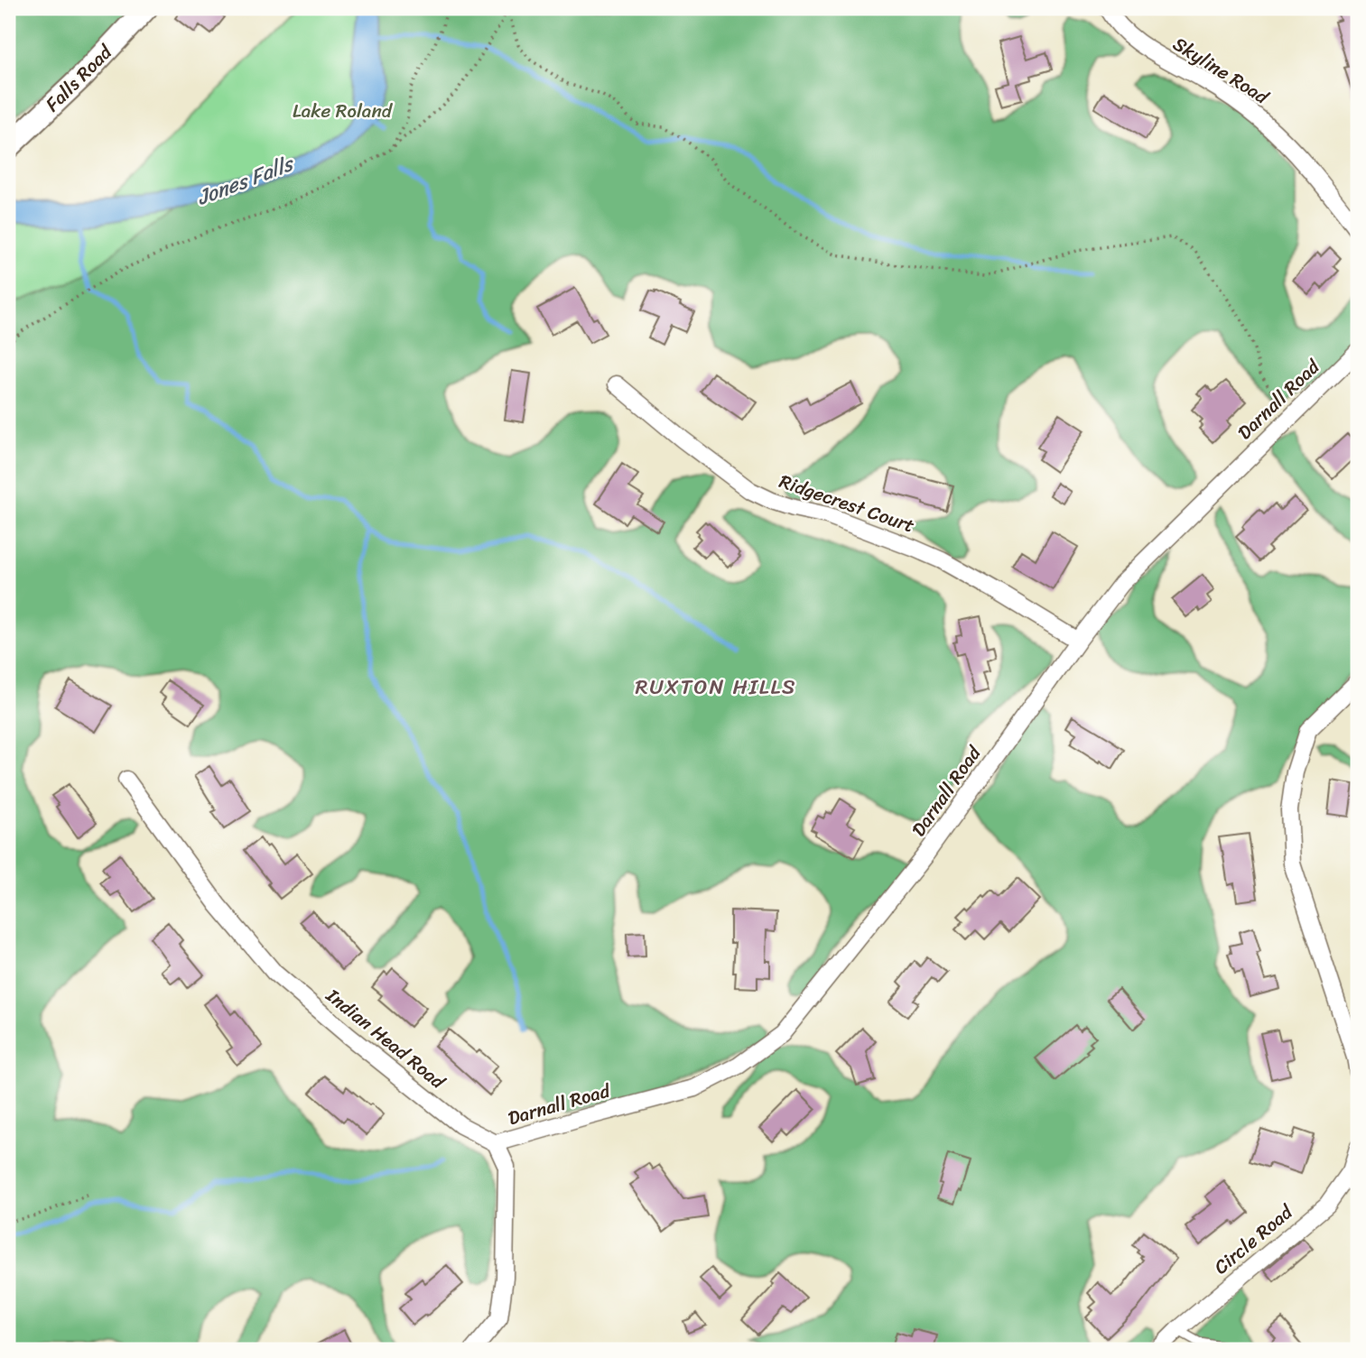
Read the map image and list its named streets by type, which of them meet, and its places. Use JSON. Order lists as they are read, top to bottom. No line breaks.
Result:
{"streets":{"main road":["Falls Road"],"street":["Skyline Road","Darnall Road","Ridgecrest Court","Indian Head Road","Circle Road"]},"crossings":[["Darnall Road","Ridgecrest Court"],["Darnall Road","Indian Head Road"]],"districts":["RUXTON HILLS"],"water":["Jones Falls"],"parks":["Lake Roland"]}
